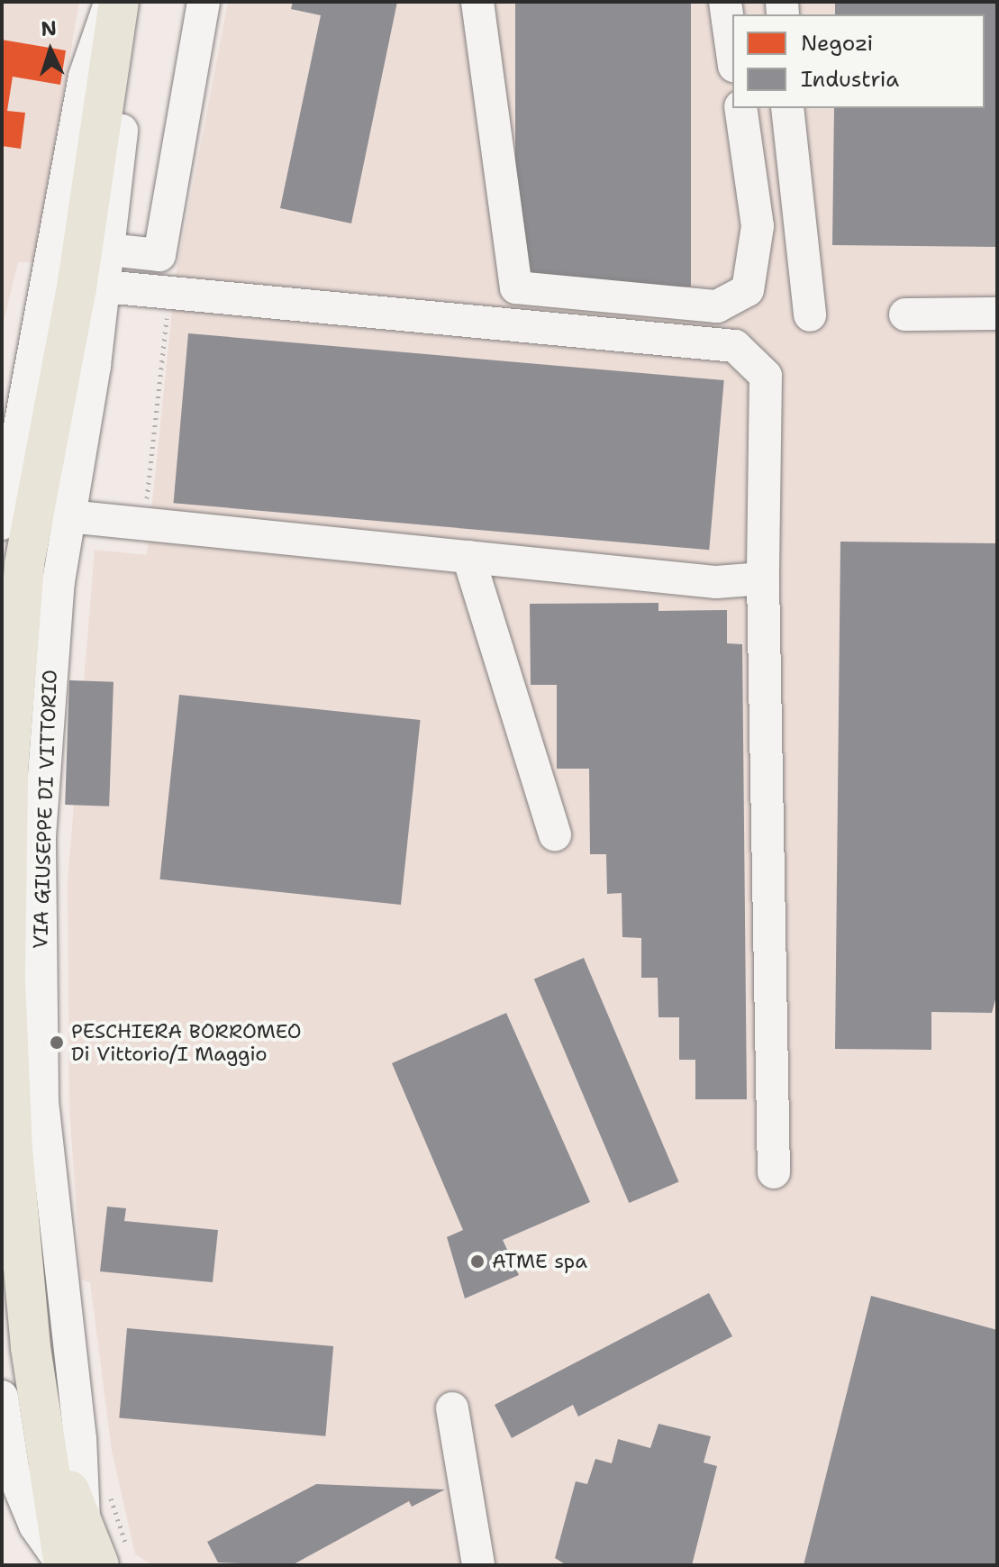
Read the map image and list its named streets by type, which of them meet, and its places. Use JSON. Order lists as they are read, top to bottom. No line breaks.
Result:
{"streets":{"main road":["VIA GIUSEPPE DI VITTORIO"]},"places":["PESCHIERA BORROMEO Di Vittorio/I Maggio","ATME spa"],"legend":["Negozi","Industria"],"north":"top"}
